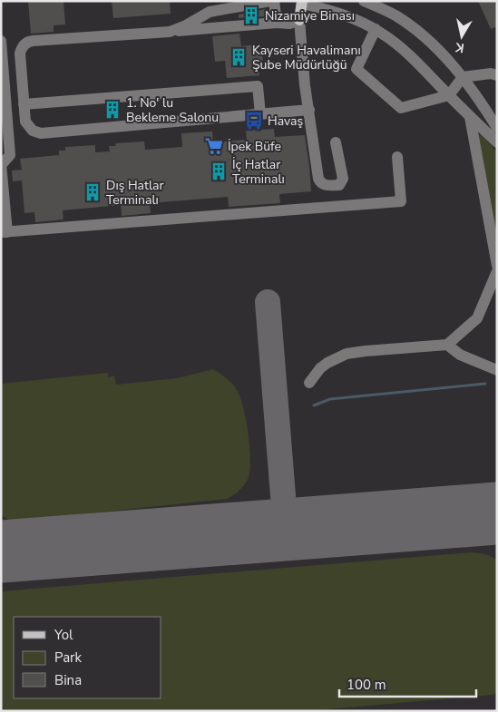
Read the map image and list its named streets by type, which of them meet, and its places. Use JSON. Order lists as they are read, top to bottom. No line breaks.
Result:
{"places":{"building":["Nizamiye Binası","Kayseri Havalimanı Şube Müdürlüğü","1. No' lu Bekleme Salonu","İç Hatlar Terminalı","Dış Hatlar Terminalı"],"bus stop":["Havaş"],"supermarket":["İpek Büfe"]},"legend":["Yol","Park","Bina"],"scale_bar":"100 m","north":"bottom"}
